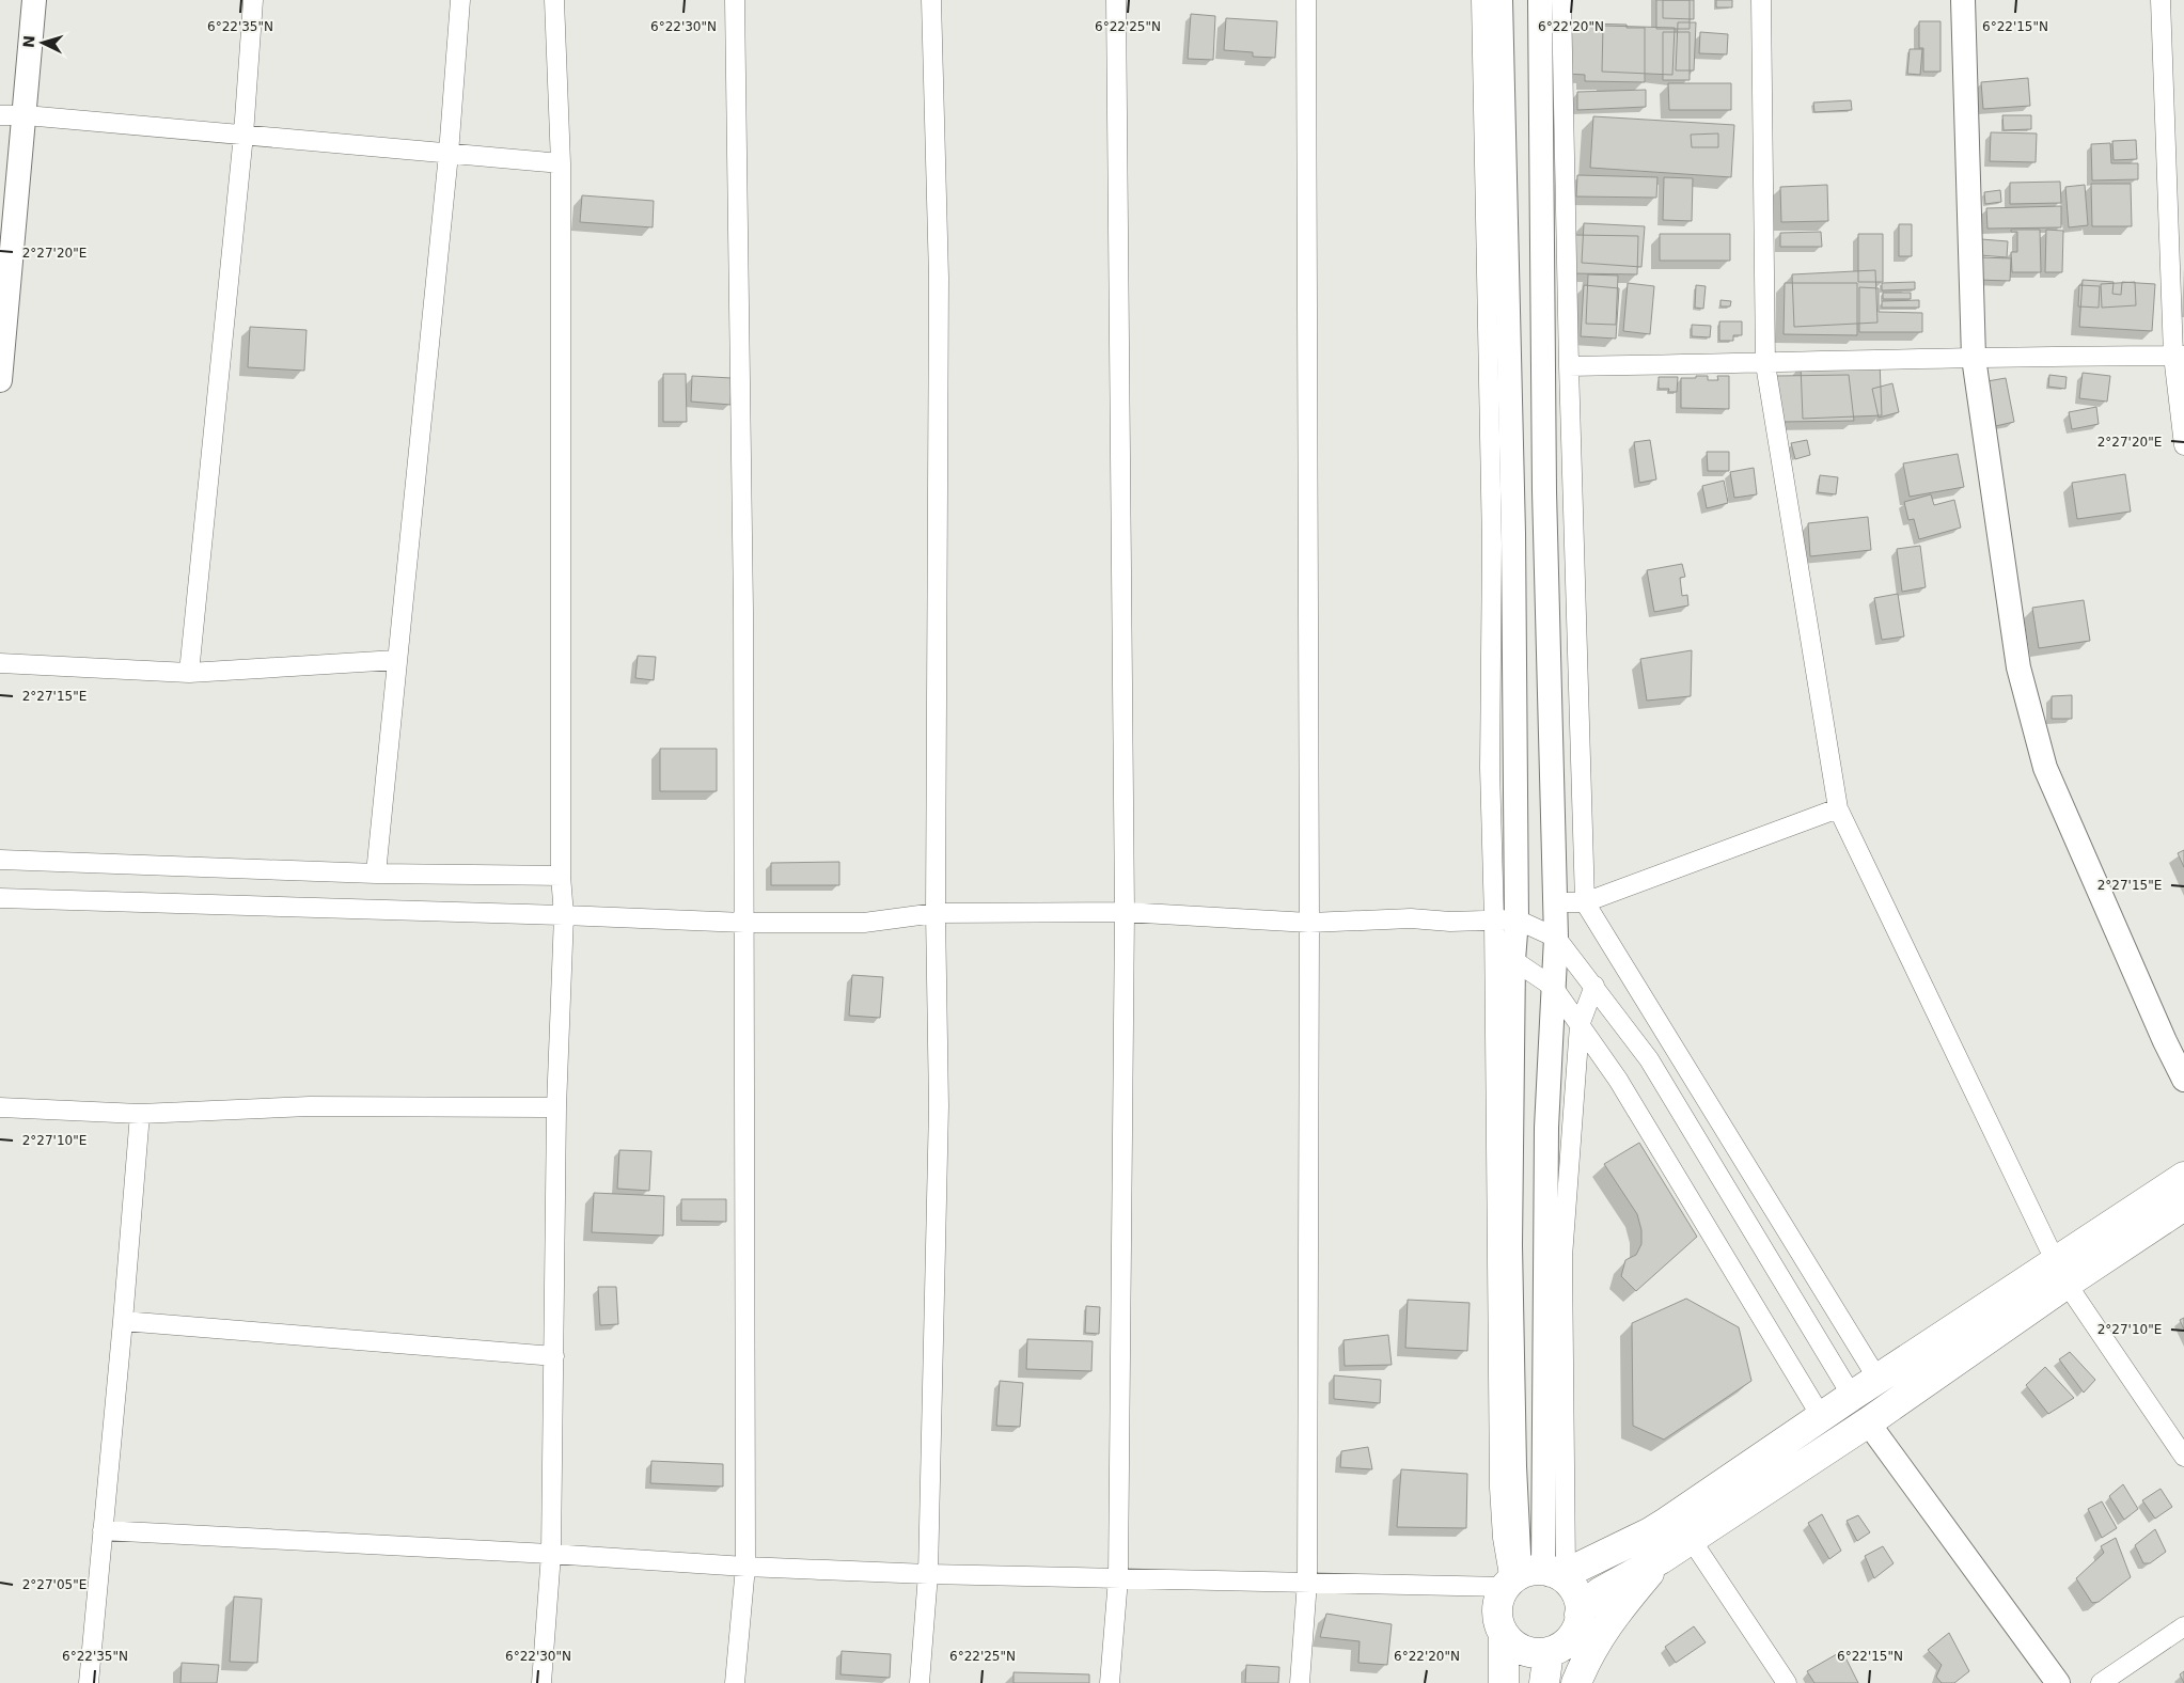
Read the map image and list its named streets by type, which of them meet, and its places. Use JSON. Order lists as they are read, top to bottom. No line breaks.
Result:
{"north":"left","coordinates":["6°22'35\"N","6°22'30\"N","6°22'25\"N","6°22'20\"N","6°22'15\"N","2°27'20\"E","2°27'15\"E","2°27'10\"E","2°27'05\"E"]}
